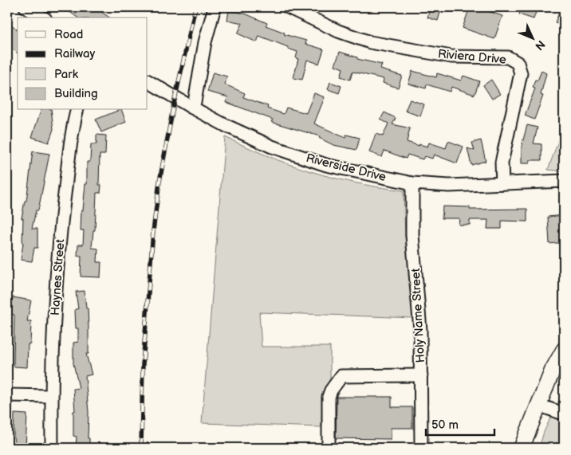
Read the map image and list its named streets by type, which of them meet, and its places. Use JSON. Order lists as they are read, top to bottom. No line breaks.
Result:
{"streets":{"street":["Riviera Drive","Riverside Drive","Haynes Street","Holy Name Street"]},"crossings":[["Riviera Drive","Riverside Drive"],["Riverside Drive","Holy Name Street"]],"legend":["Road","Railway","Park","Building"],"scale_bar":"50 m","north":"bottom right"}
